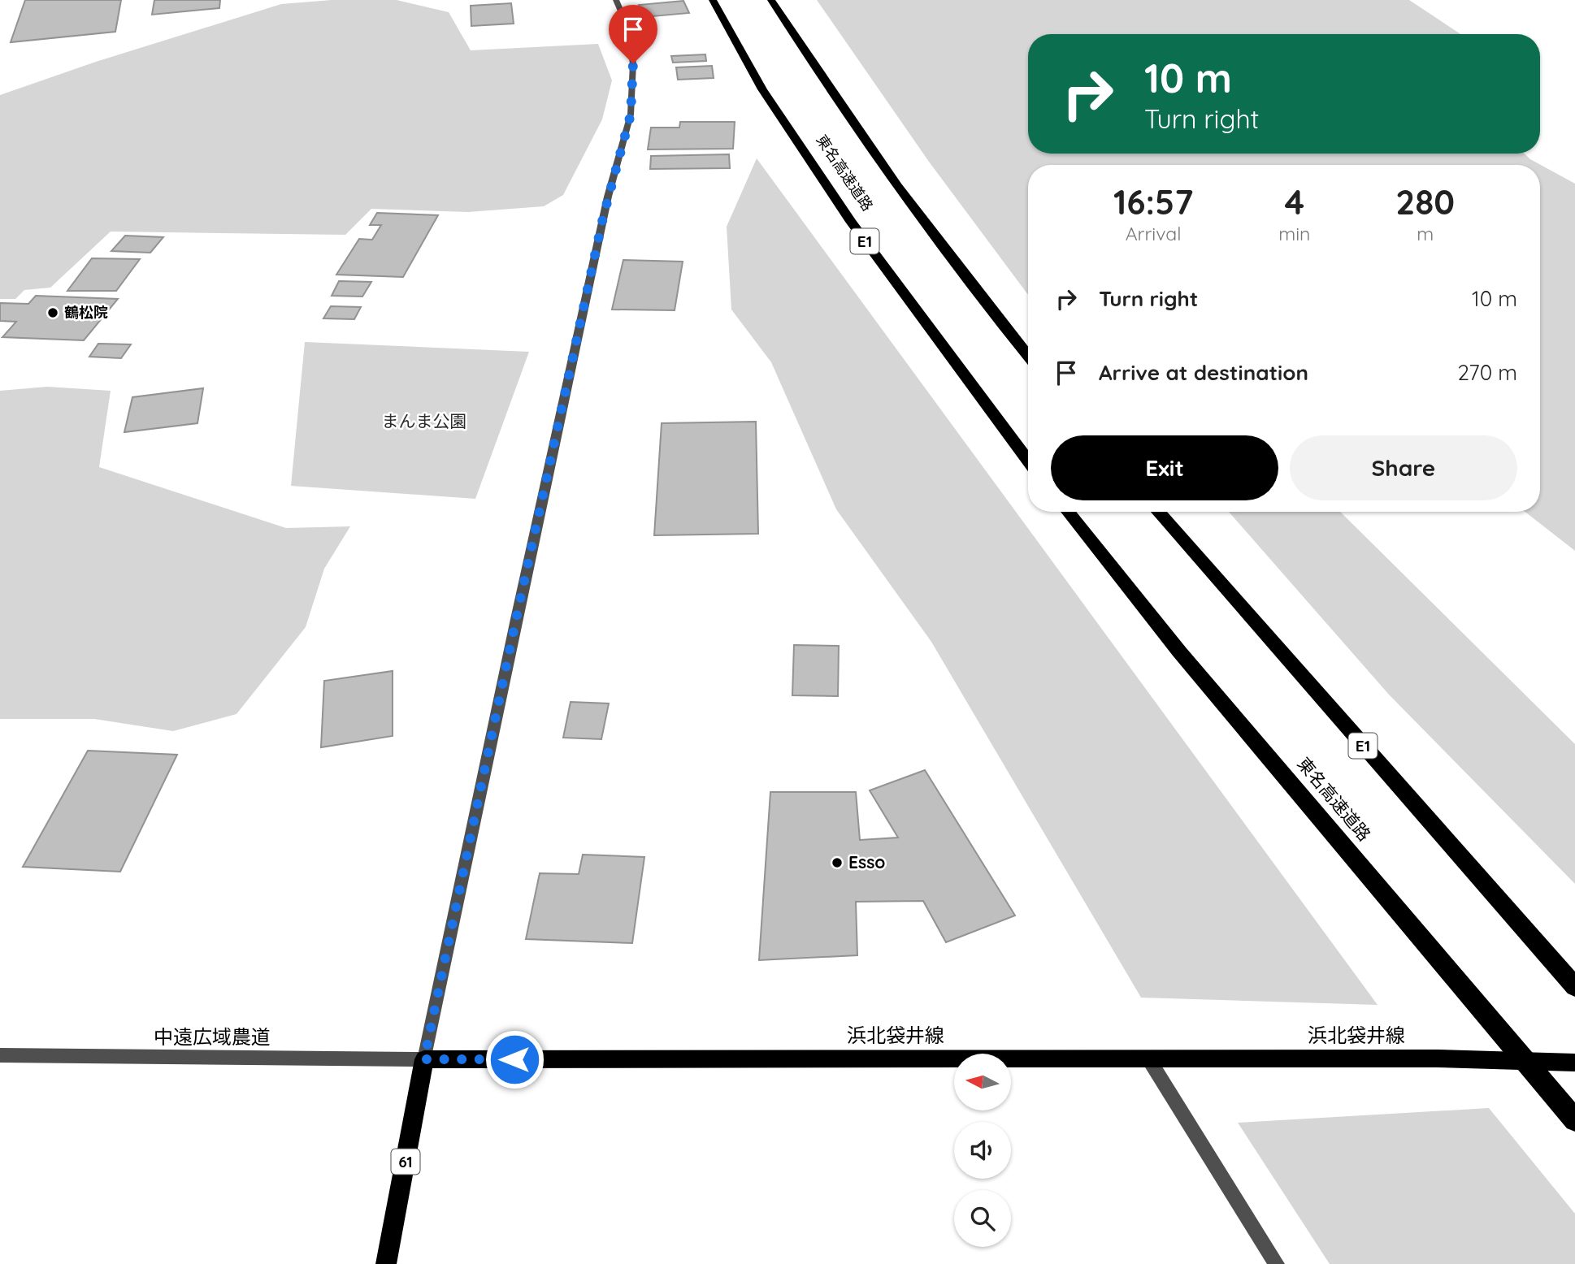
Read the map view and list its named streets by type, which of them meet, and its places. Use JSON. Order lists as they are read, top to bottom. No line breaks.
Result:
{"streets":{"highway":["東名高速道路","E1"],"main road":["浜北袋井線","61"],"street":["中遠広域農道"]},"crossings":[["浜北袋井線","中遠広域農道"],["浜北袋井線","61"],["中遠広域農道","61"]],"parks":["まんま公園"],"places":["鶴松院","Esso"],"north":"left","page":{"turn":["10 m","Turn right"],"eta":["16:57","Arrival","4","min","280","m"],"list":[{"name":"Turn right","value":"10 m"},{"name":"Arrive at destination","value":"270 m"}],"buttons":["Exit","Share"]}}
